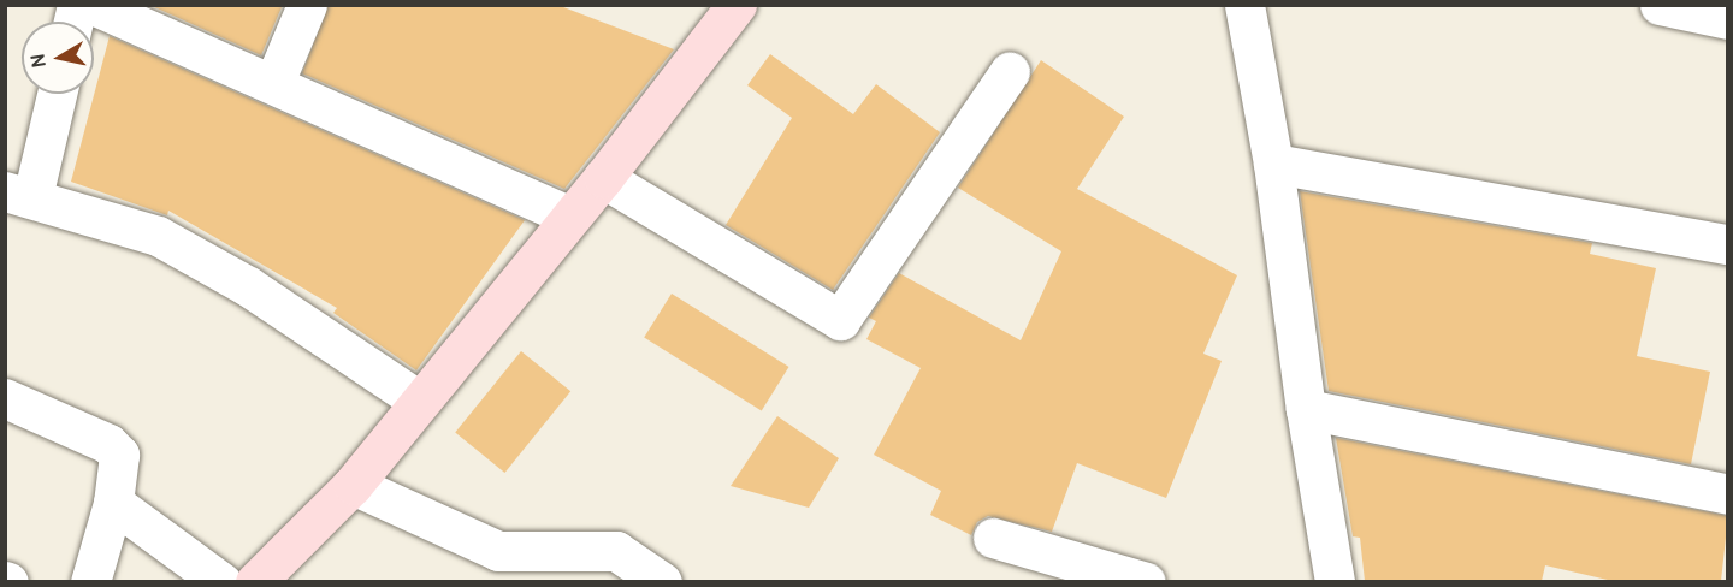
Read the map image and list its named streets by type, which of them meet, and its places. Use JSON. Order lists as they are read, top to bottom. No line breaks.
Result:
{"north":"left"}
